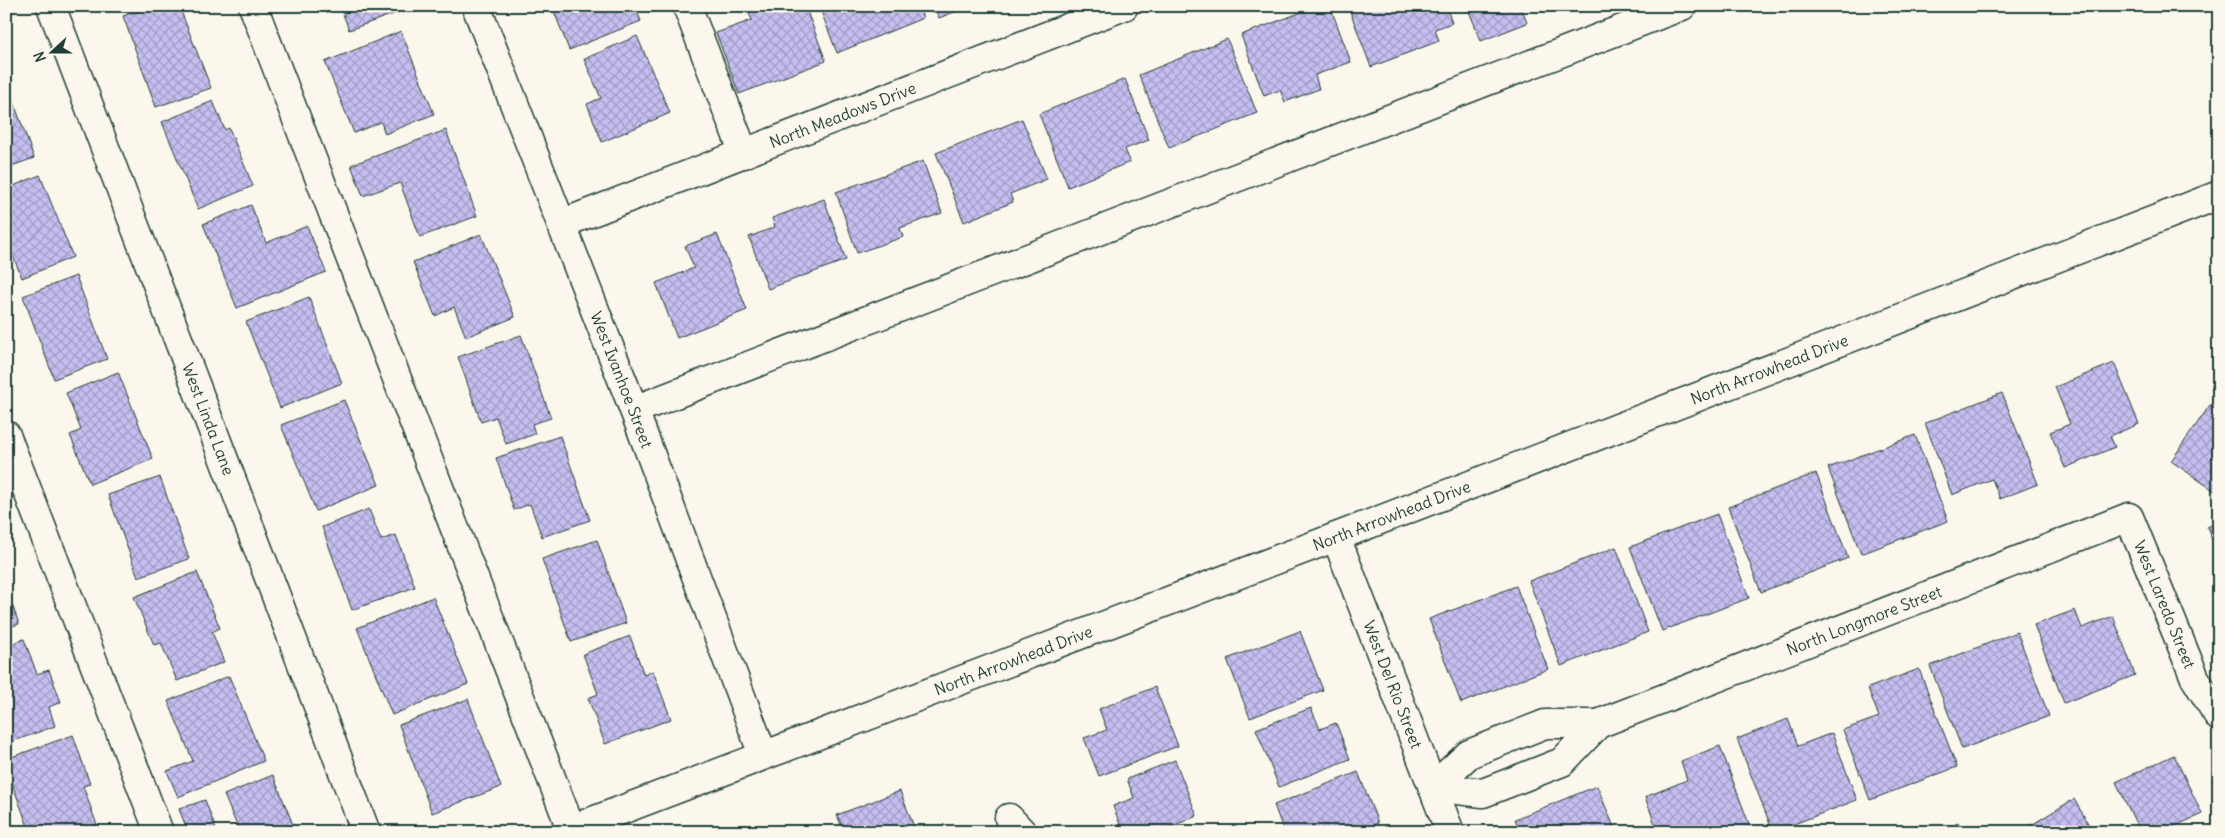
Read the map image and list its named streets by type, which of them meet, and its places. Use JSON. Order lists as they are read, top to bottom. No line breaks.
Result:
{"streets":{"street":["North Meadows Drive","North Arrowhead Drive","West Ivanhoe Street","West Linda Lane","West Laredo Street","North Longmore Street","West Del Rio Street"]},"crossings":[["North Meadows Drive","West Ivanhoe Street"],["North Arrowhead Drive","West Ivanhoe Street"],["North Arrowhead Drive","West Del Rio Street"],["West Laredo Street","North Longmore Street"],["North Longmore Street","West Del Rio Street"]],"north":"left"}
